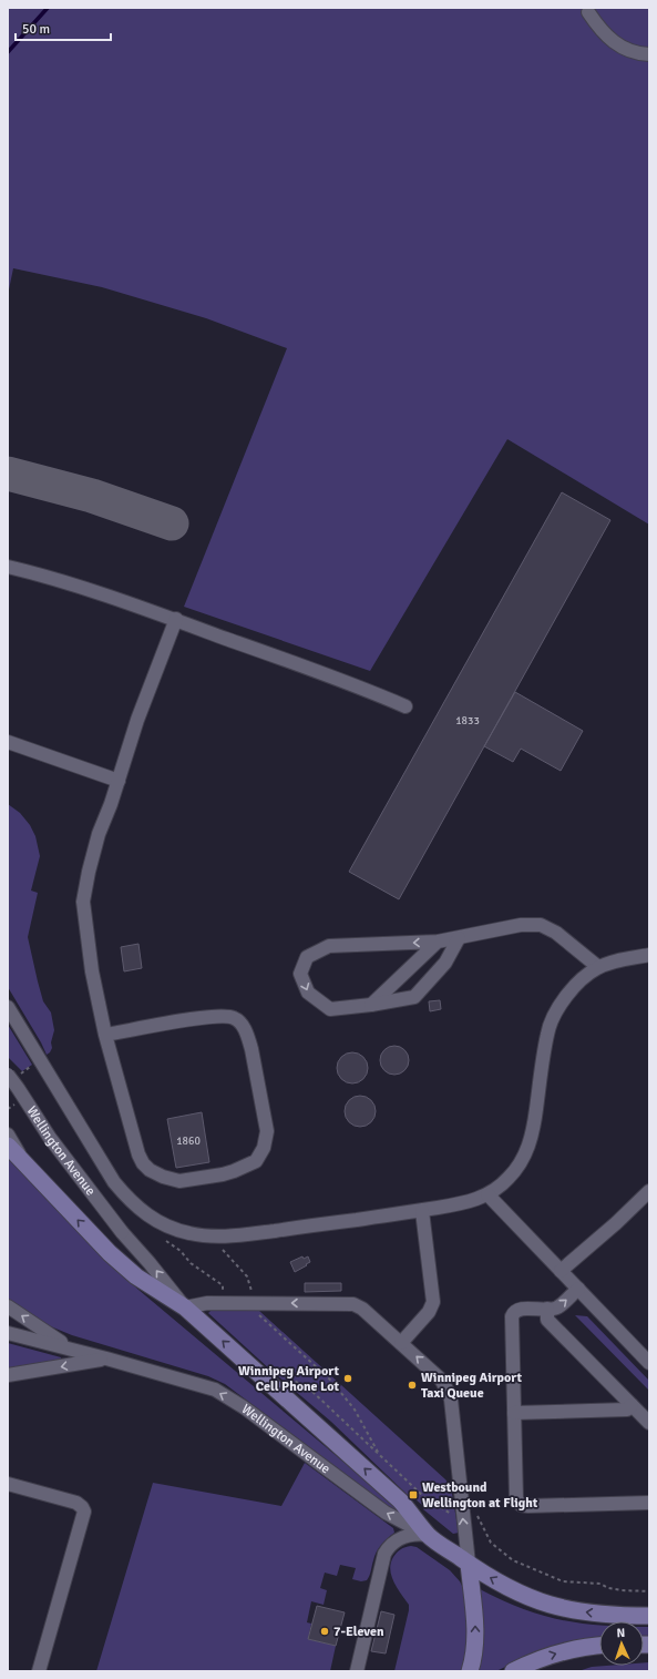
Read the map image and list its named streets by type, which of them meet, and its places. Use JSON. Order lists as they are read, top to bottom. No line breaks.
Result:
{"streets":{"main road":["Wellington Avenue"]},"one_way":["Wellington Avenue"],"places":{"other":["Winnipeg Airport Cell Phone Lot","Winnipeg Airport Taxi Queue","7-Eleven"],"transit":["Westbound Wellington at Flight"]},"house_numbers":["1833","1860"],"scale_bar":"50 m","north":"top"}
